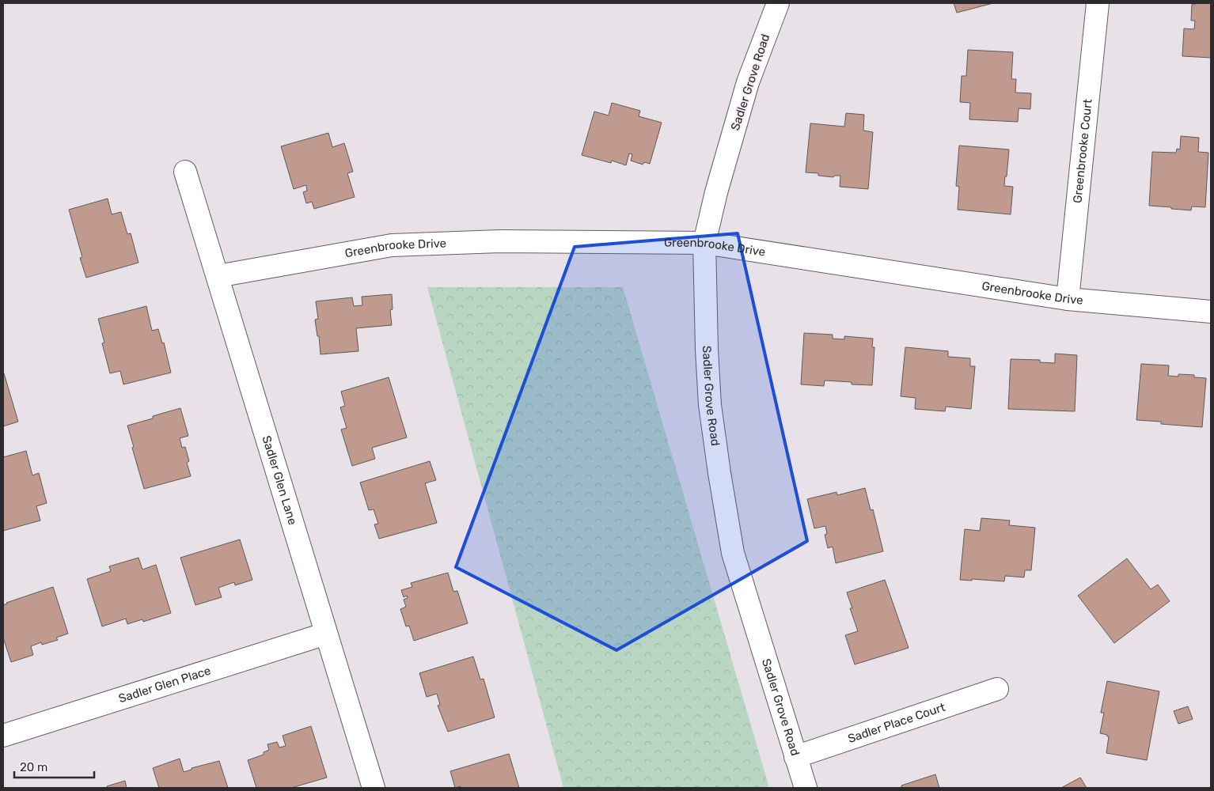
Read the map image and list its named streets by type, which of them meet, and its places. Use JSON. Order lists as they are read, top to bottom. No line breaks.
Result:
{"streets":{"street":["Sadler Grove Road","Greenbrooke Court","Greenbrooke Drive","Sadler Glen Lane","Sadler Glen Place","Sadler Place Court"]},"crossings":[["Sadler Grove Road","Greenbrooke Drive"],["Sadler Grove Road","Sadler Place Court"],["Greenbrooke Court","Greenbrooke Drive"],["Greenbrooke Drive","Sadler Glen Lane"],["Sadler Glen Lane","Sadler Glen Place"]],"scale_bar":"20 m"}
